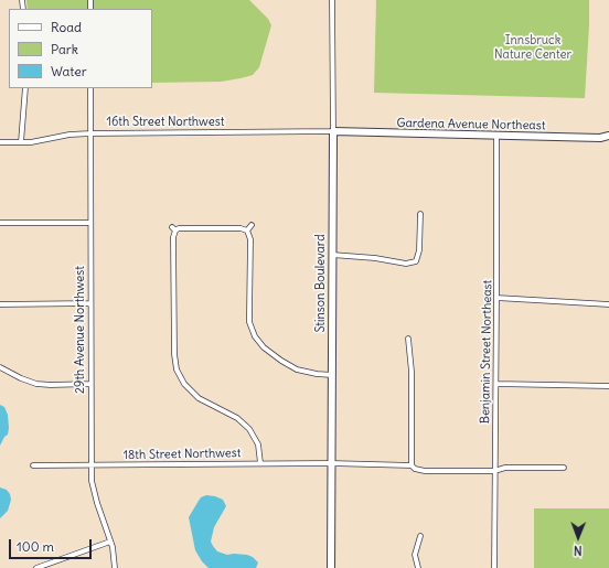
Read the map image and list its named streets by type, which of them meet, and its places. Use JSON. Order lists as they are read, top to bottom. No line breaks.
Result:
{"streets":{"street":["16th Street Northwest","Gardena Avenue Northeast","Stinson Boulevard","29th Avenue Northwest","Benjamin Street Northeast","18th Street Northwest"]},"crossings":[["16th Street Northwest","Gardena Avenue Northeast"],["16th Street Northwest","Stinson Boulevard"],["16th Street Northwest","29th Avenue Northwest"],["Gardena Avenue Northeast","Stinson Boulevard"],["Gardena Avenue Northeast","Benjamin Street Northeast"],["Stinson Boulevard","18th Street Northwest"],["29th Avenue Northwest","18th Street Northwest"],["Benjamin Street Northeast","18th Street Northwest"]],"parks":["Innsbruck Nature Center"],"legend":["Road","Park","Water"],"scale_bar":"100 m","north":"bottom"}
